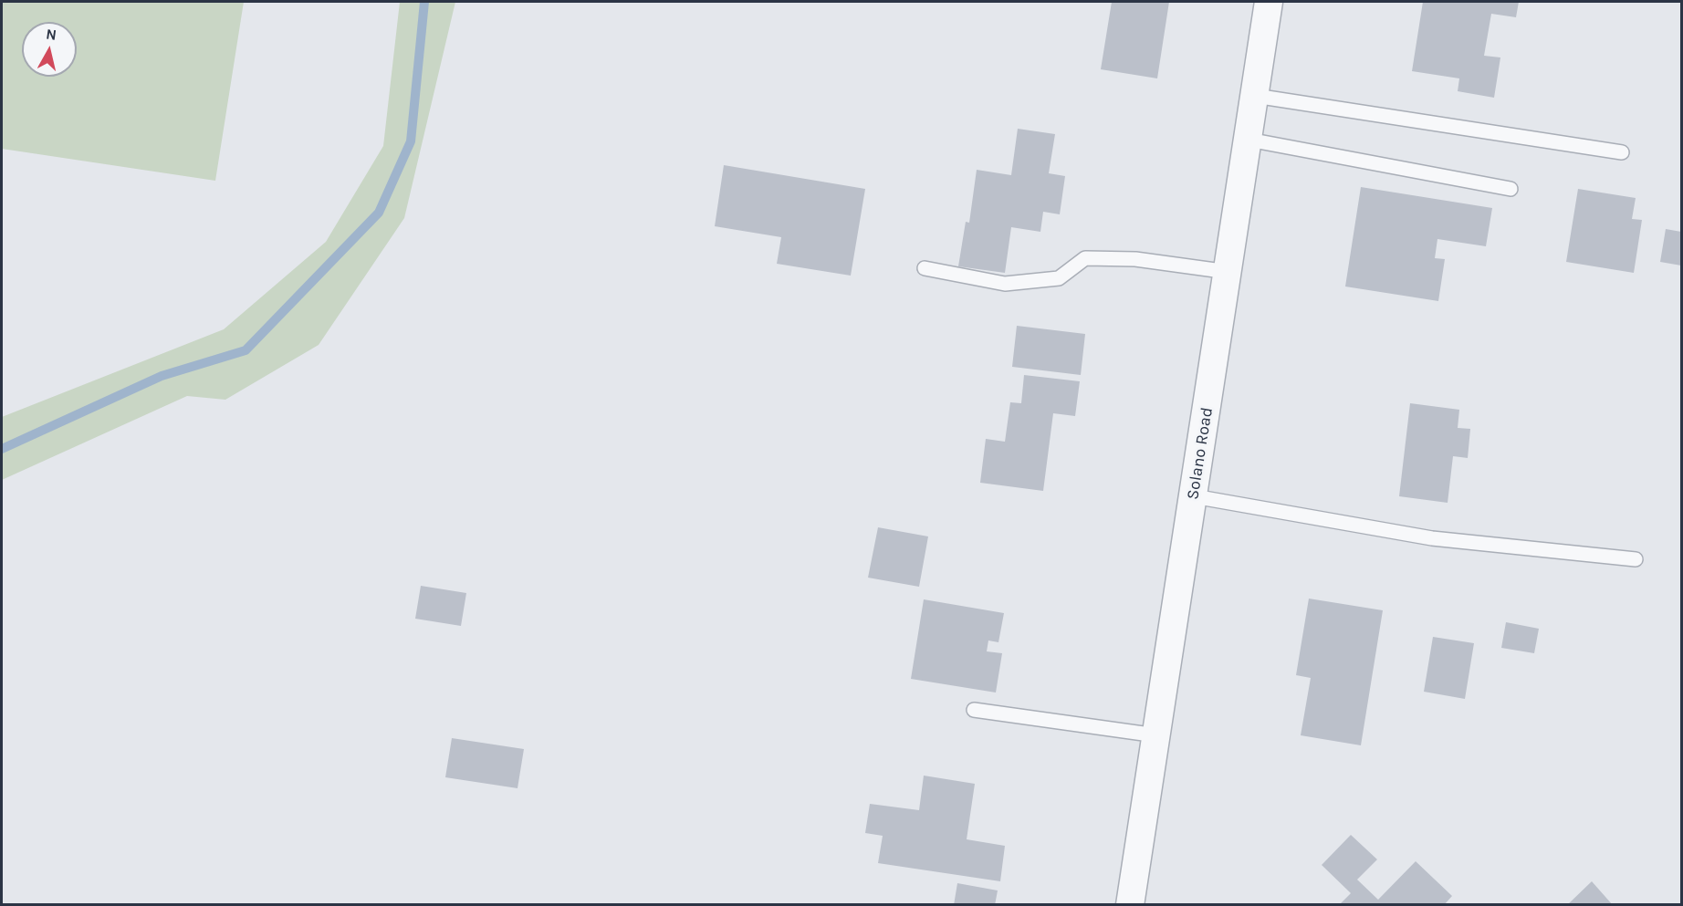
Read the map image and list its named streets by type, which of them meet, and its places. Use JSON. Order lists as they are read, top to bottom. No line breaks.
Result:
{"streets":{"street":["Solano Road"]},"north":"top"}
